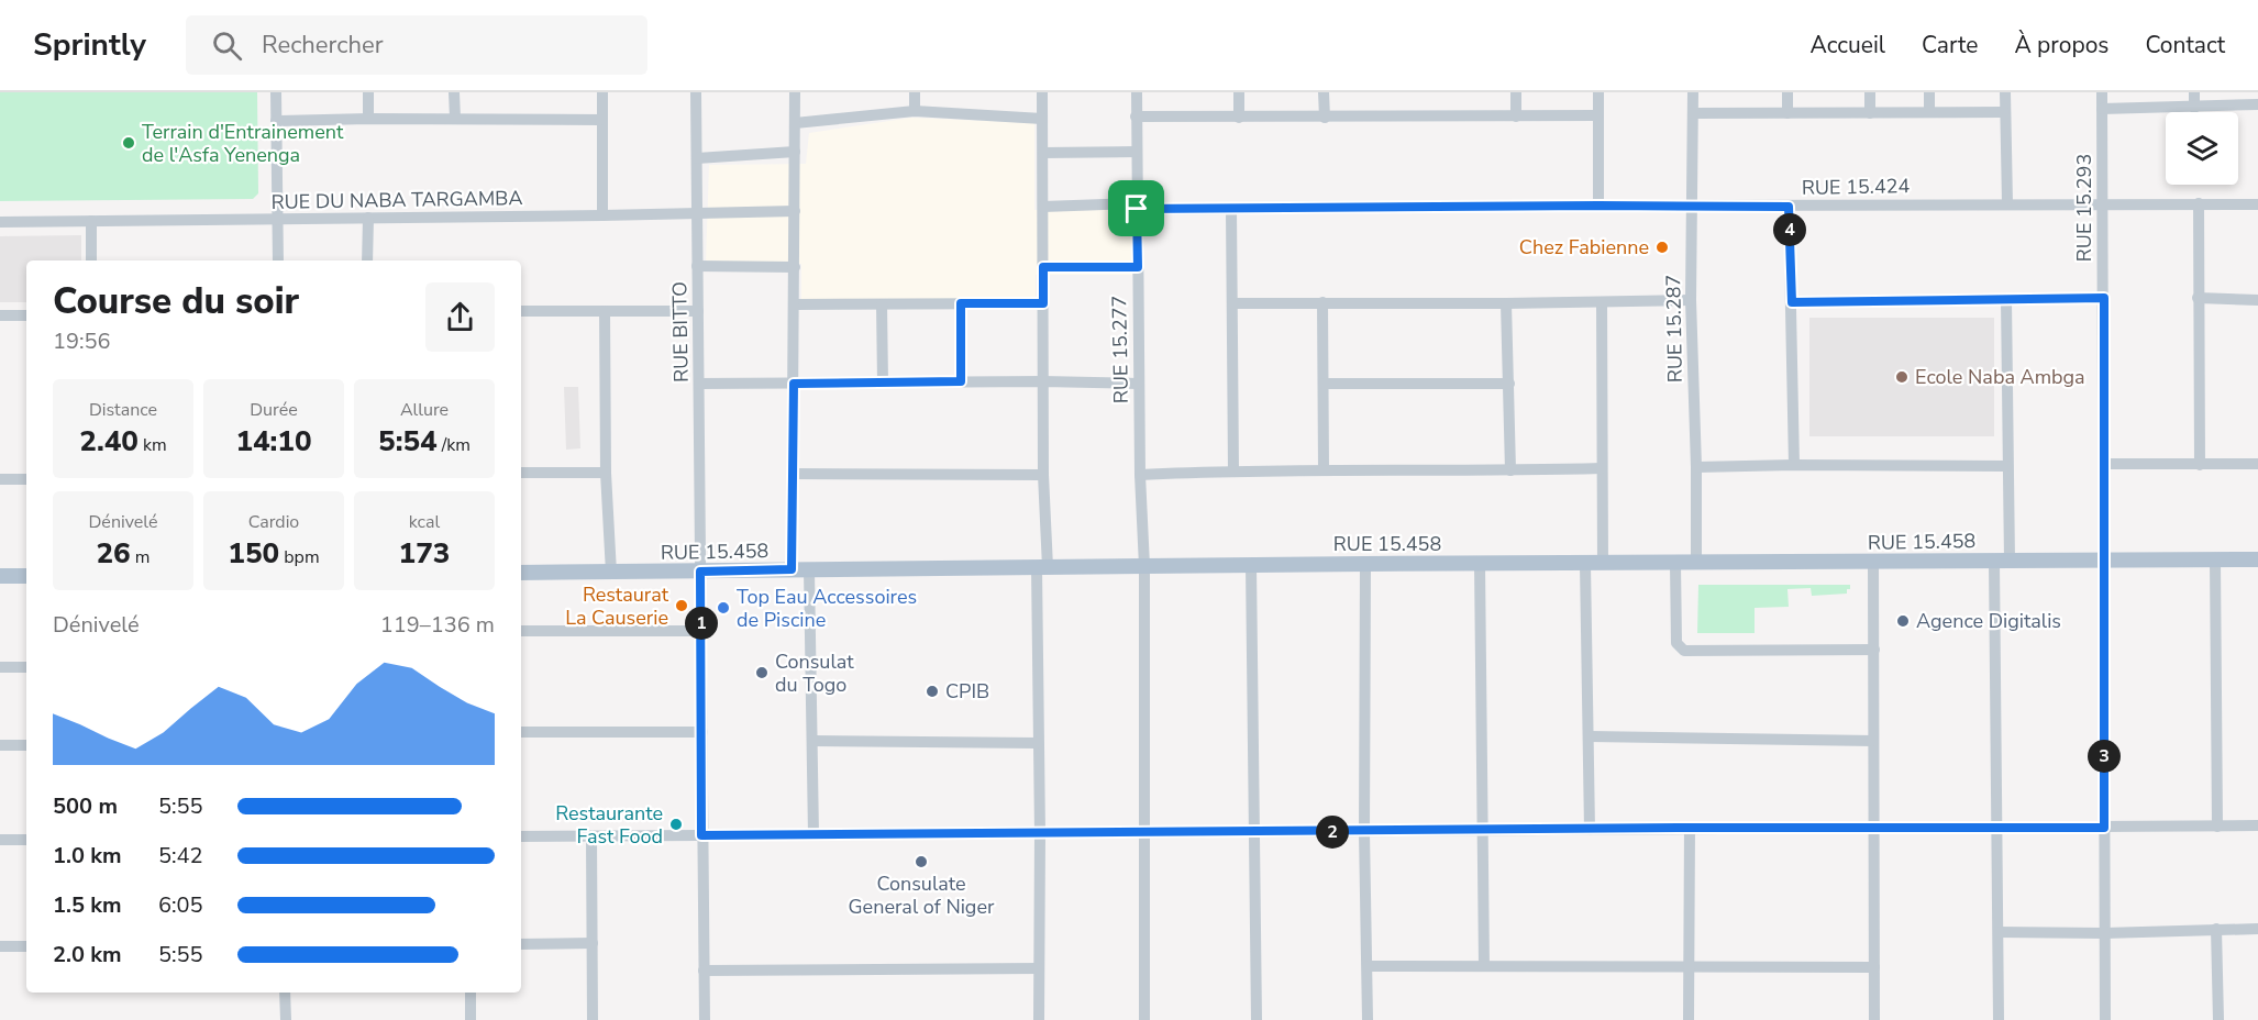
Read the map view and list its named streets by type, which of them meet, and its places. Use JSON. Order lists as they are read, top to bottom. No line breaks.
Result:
{"streets":{"main road":["RUE 15.458"],"street":["RUE 15.424","RUE DU NABA TARGAMBA","RUE 15.293","RUE 15.287","RUE BITTO","RUE 15.277"]},"crossings":[["RUE 15.424","RUE 15.293"],["RUE 15.424","RUE 15.287"],["RUE 15.424","RUE 15.277"],["RUE DU NABA TARGAMBA","RUE BITTO"],["RUE 15.293","RUE 15.458"],["RUE 15.287","RUE 15.458"],["RUE BITTO","RUE 15.458"],["RUE 15.277","RUE 15.458"]],"places":["Terrain d'Entrainement de l'Asfa Yenenga","Chez Fabienne","Ecole Naba Ambga","Restaurat La Causerie","Top Eau Accessoires de Piscine","Agence Digitalis","Consulat du Togo","CPIB","Restaurante Fast Food","Consulate General of Niger"],"page":{"header":"Sprintly","search":"Rechercher","nav":["Accueil","Carte","À propos","Contact"],"pins":["4","1","3","2"],"heading":["Course du soir","19:56"],"stats":[["Distance","2.40 km"],["Durée","14:10"],["Allure","5:54 /km"],["Dénivelé","26 m"],["Cardio","150 bpm"],["kcal","173"]],"chart":["Dénivelé","119–136 m"],"list":[{"name":"500 m","note":"5:55"},{"name":"1.0 km","note":"5:42"},{"name":"1.5 km","note":"6:05"},{"name":"2.0 km","note":"5:55"}]}}
